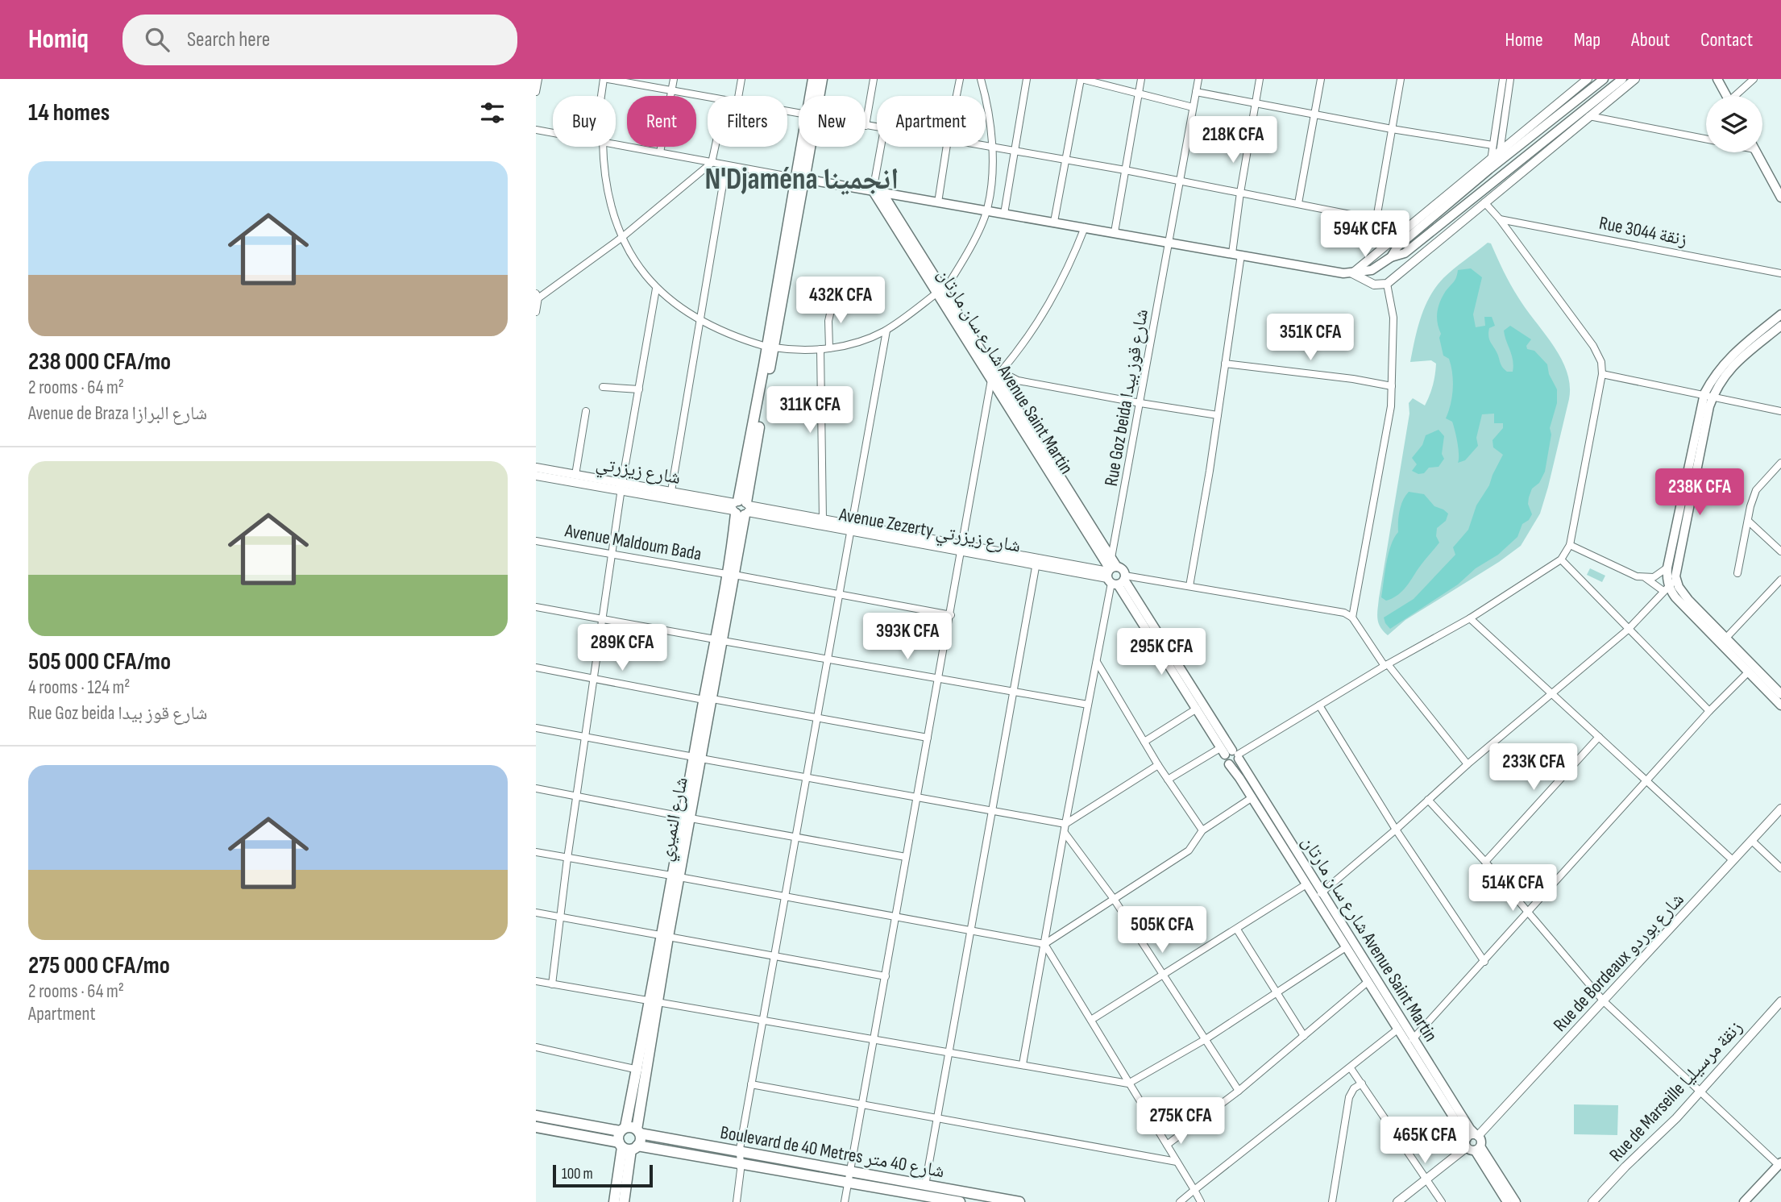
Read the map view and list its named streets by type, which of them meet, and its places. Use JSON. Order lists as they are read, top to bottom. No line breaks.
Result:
{"streets":{"main road":["شارع سان مارتان Avenue Saint Martin","شارع النميري","Boulevard de 40 Metres شارع 40 متر"],"street":["Rue 3044 زنقة","Rue Goz beida شارع قوز بيدا","شارع زيزرتي","Avenue Zezerty شارع زيزرتي","Avenue Maldoum Bada","Rue de Bordeaux شارع بوردو","Rue de Marseille زنقة مرسيليا"]},"crossings":[["شارع سان مارتان Avenue Saint Martin","Rue Goz beida شارع قوز بيدا"],["شارع سان مارتان Avenue Saint Martin","Avenue Zezerty شارع زيزرتي"],["شارع سان مارتان Avenue Saint Martin","Rue de Bordeaux شارع بوردو"],["شارع زيزرتي","Avenue Zezerty شارع زيزرتي"],["شارع زيزرتي","شارع النميري"],["Avenue Zezerty شارع زيزرتي","شارع النميري"],["Avenue Maldoum Bada","شارع النميري"],["شارع النميري","Boulevard de 40 Metres شارع 40 متر"]],"districts":["N'Djaména انجمينا"],"scale_bar":"100 m","page":{"header":"Homiq","search":"Search here","nav":["Home","Map","About","Contact"],"heading":"14 homes","chip":["Buy","Rent","Filters","New","Apartment"],"price":["218K CFA","594K CFA","432K CFA","351K CFA","311K CFA","238K CFA","393K CFA","289K CFA","295K CFA","233K CFA","514K CFA","505K CFA","275K CFA","465K CFA"],"list":[{"name":"238 000 CFA/mo","note":"2 rooms · 64 m² · Avenue de Braza شارع البرازا"},{"name":"505 000 CFA/mo","note":"4 rooms · 124 m² · Rue Goz beida شارع قوز بيدا"},{"name":"275 000 CFA/mo","note":"2 rooms · 64 m² · Apartment"}],"scale":"100 m"}}
